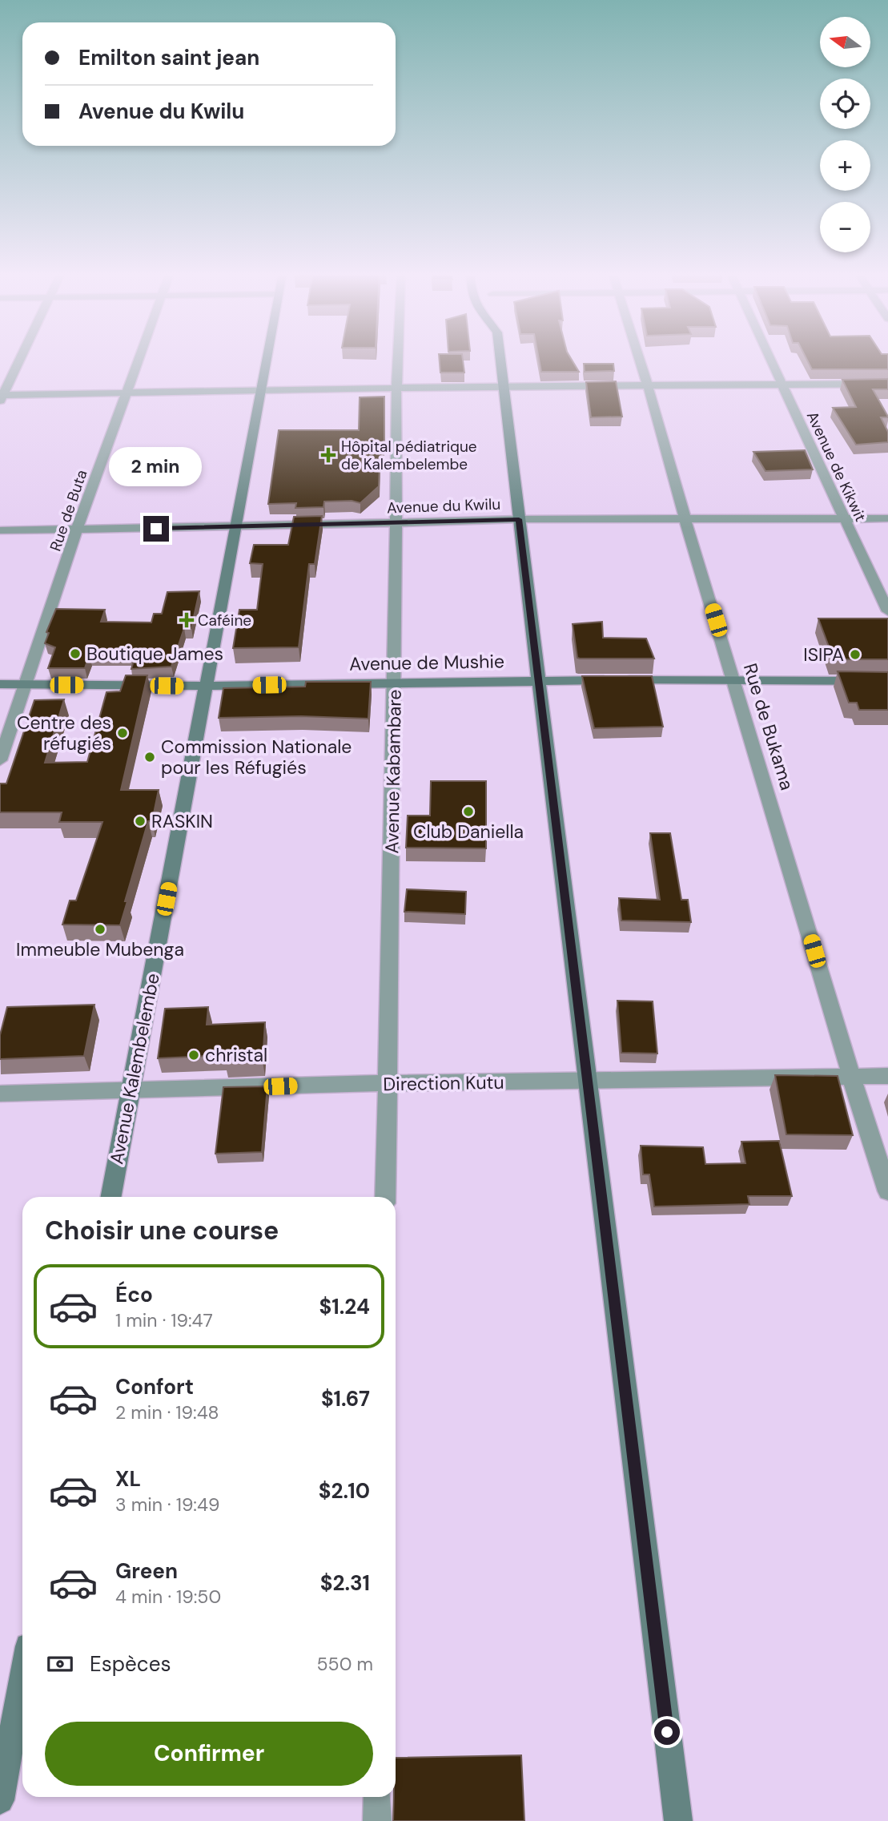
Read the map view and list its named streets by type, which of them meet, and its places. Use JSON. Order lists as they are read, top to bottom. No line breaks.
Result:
{"streets":{"street":["Avenue de Kikwit","Avenue du Kwilu","Rue de Buta","Avenue de Mushie","Rue de Bukama","Avenue Kabambare","Avenue Kalembelembe","Direction Kutu"]},"crossings":[["Avenue de Kikwit","Avenue du Kwilu"],["Avenue du Kwilu","Rue de Buta"],["Avenue du Kwilu","Rue de Bukama"],["Avenue du Kwilu","Avenue Kabambare"],["Avenue du Kwilu","Avenue Kalembelembe"],["Rue de Buta","Avenue de Mushie"],["Avenue de Mushie","Rue de Bukama"],["Avenue de Mushie","Avenue Kabambare"],["Avenue de Mushie","Avenue Kalembelembe"],["Rue de Bukama","Direction Kutu"],["Avenue Kabambare","Direction Kutu"],["Avenue Kalembelembe","Direction Kutu"]],"places":{"health":["Hôpital pédiatrique de Kalembelembe","Caféine"],"other":["Boutique James","ISIPA","Centre des réfugiés","Commission Nationale pour les Réfugiés","Club Daniella","RASKIN","Immeuble Mubenga","christal"]},"north":"left","page":{"map_buttons":["+","−"],"banner":["Emilton saint jean","Avenue du Kwilu"],"bubble":"2 min","heading":"Choisir une course","list":[{"name":"Éco","note":"1 min · 19:47","value":"$1.24"},{"name":"Confort","note":"2 min · 19:48","value":"$1.67"},{"name":"XL","note":"3 min · 19:49","value":"$2.10"},{"name":"Green","note":"4 min · 19:50","value":"$2.31"}],"pay":["Espèces","550 m"],"buttons":"Confirmer"}}
